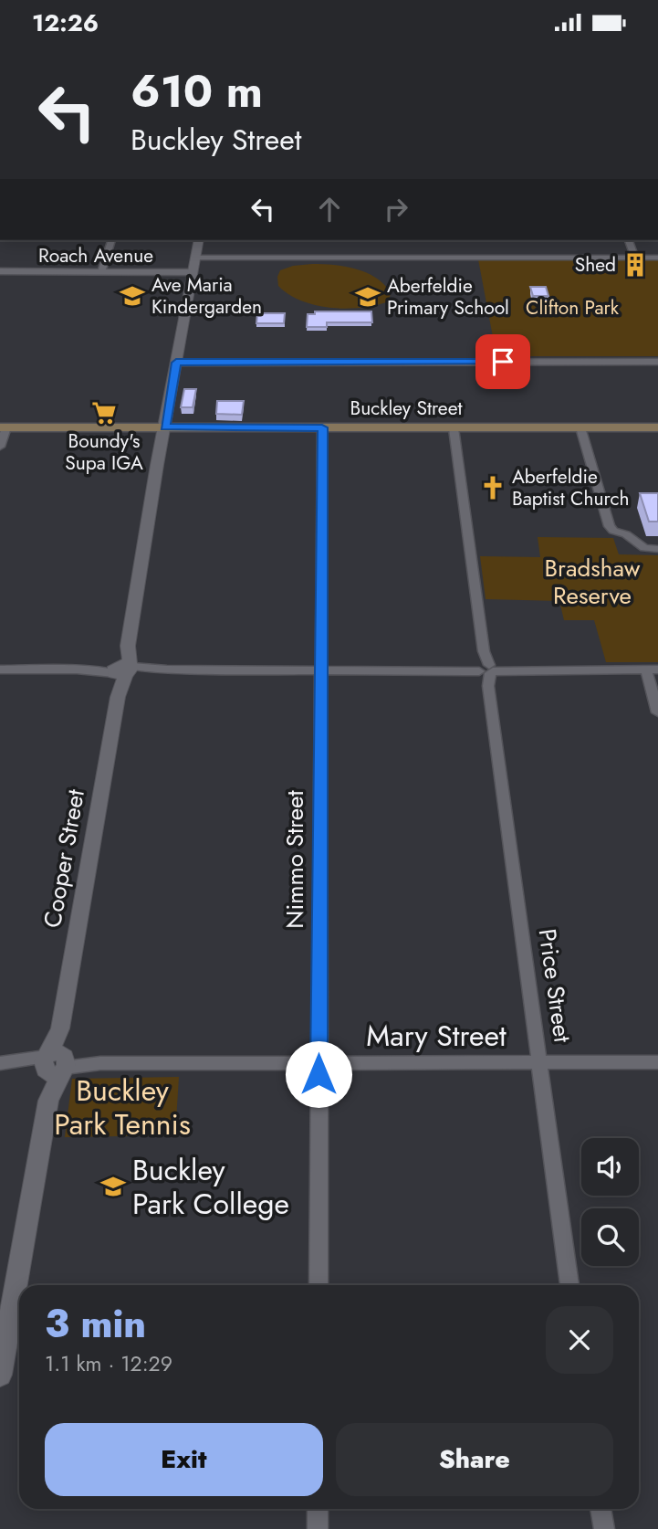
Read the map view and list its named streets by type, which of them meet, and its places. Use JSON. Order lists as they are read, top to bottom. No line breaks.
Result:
{"streets":{"main road":["Buckley Street"],"street":["Roach Avenue","Cooper Street","Nimmo Street","Price Street","Mary Street"]},"crossings":[["Roach Avenue","Cooper Street"],["Buckley Street","Cooper Street"],["Buckley Street","Nimmo Street"],["Buckley Street","Price Street"],["Cooper Street","Mary Street"],["Nimmo Street","Mary Street"],["Price Street","Mary Street"]],"parks":["Clifton Park","Bradshaw Reserve","Buckley Park Tennis"],"places":{"building":["Shed"],"school or university":["Ave Maria Kindergarden","Aberfeldie Primary School","Buckley Park College"],"supermarket":["Boundy's Supa IGA"],"church":["Aberfeldie Baptist Church"]},"page":{"status":"12:26","turn":["610 m","Buckley Street"],"heading":["3 min","1.1 km · 12:29"],"buttons":["Exit","Share"]}}
